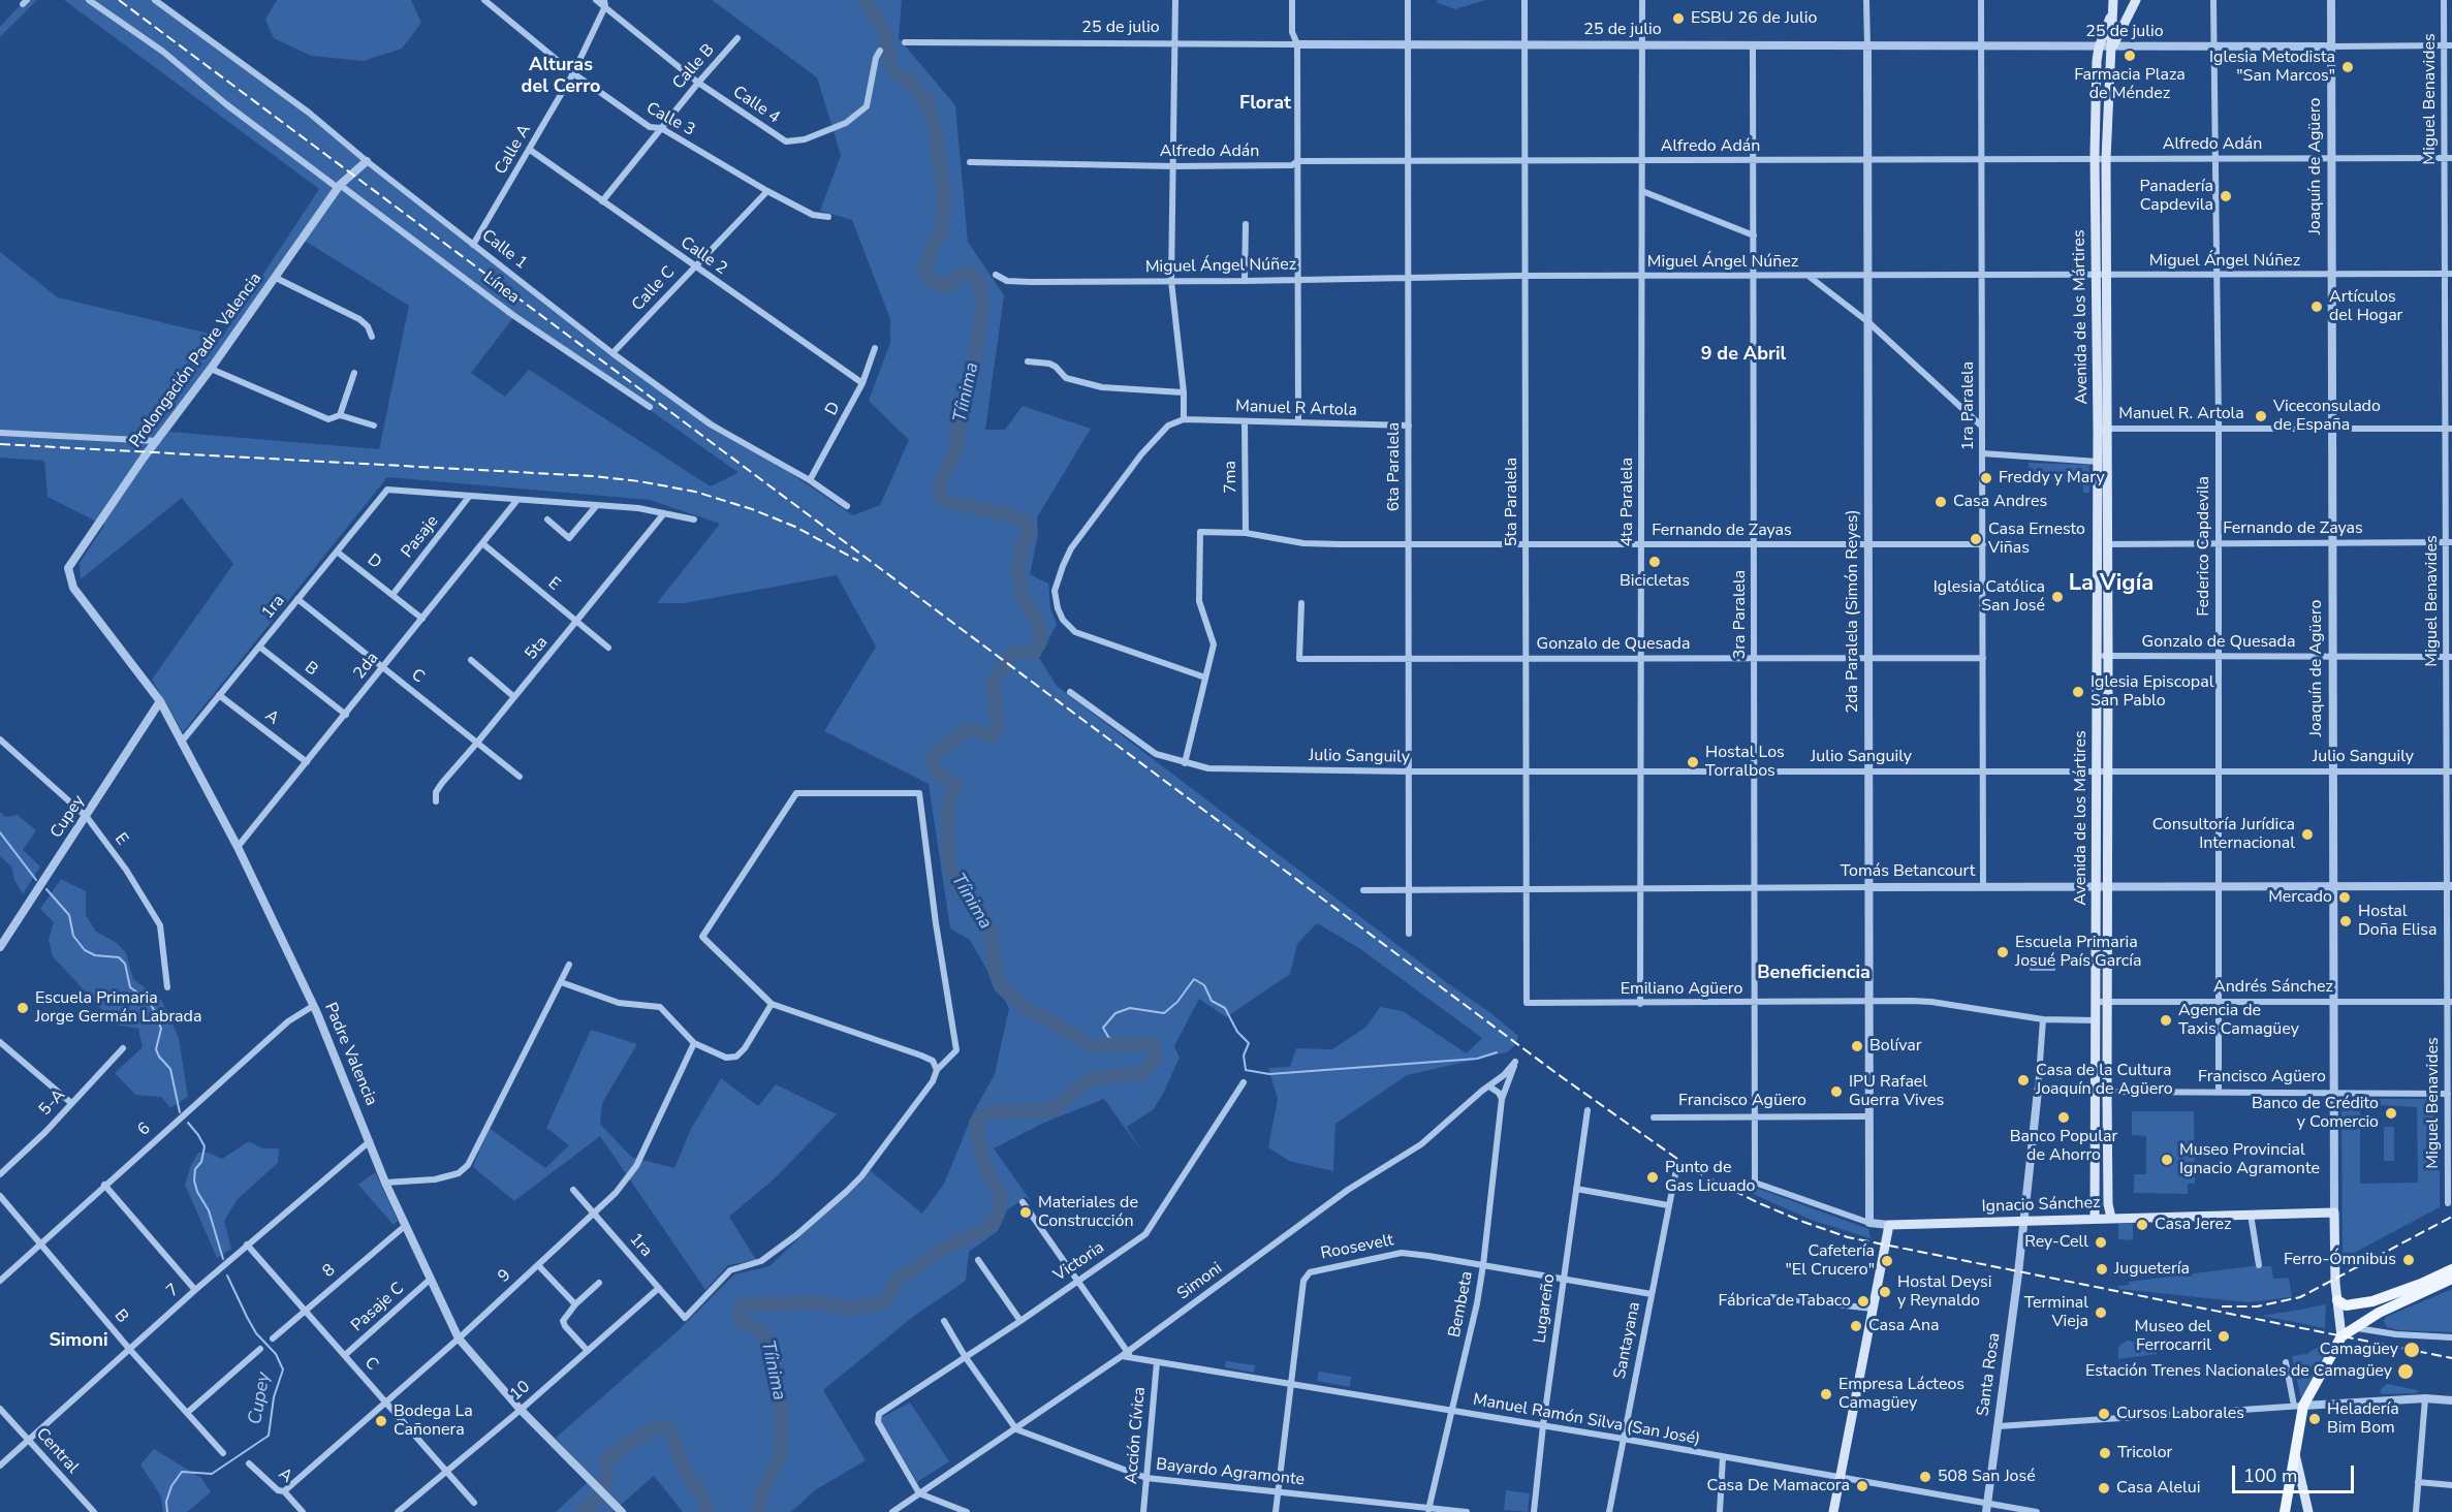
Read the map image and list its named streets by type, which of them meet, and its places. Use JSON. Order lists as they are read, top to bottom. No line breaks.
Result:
{"streets":{"main road":["Joaquín de Agüero","Avenida de los Mártires","Ignacio Sánchez"],"street":["25 de julio","Calle B","Miguel Benavides","Calle 4","Calle 3","Alfredo Adán","Calle A","Calle 1","Calle 2","Miguel Ángel Núñez","Línea","Calle C","Prolongación Padre Valencia","1ra Paralela","D","Manuel R Artola","Manuel R. Artola","6ta Paralela","7ma","5ta Paralela","4ta Paralela","Fernando de Zayas","Pasaje","Federico Capdevila","E","1ra","2da Paralela (Simón Reyes)","3ra Paralela","Gonzalo de Quesada","5ta","2da","B","C","A","Julio Sanguily","Cupey","Tomás Betancourt","Andrés Sánchez","Emiliano Agüero","Padre Valencia","Francisco Agüero","5-A","6","Roosevelt","Victoria","8","9","Simoni","7","Bembeta","Pasaje C","Lugareño","Santayana","Santa Rosa","10","Manuel Ramón Silva (San José)","Acción Cívica","Central","Bayardo Agramonte"]},"crossings":[["25 de julio","Miguel Benavides"],["25 de julio","Joaquín de Agüero"],["25 de julio","Avenida de los Mártires"],["25 de julio","1ra Paralela"],["25 de julio","6ta Paralela"],["25 de julio","5ta Paralela"],["25 de julio","4ta Paralela"],["25 de julio","Federico Capdevila"],["25 de julio","2da Paralela (Simón Reyes)"],["25 de julio","3ra Paralela"],["Calle B","Calle 4"],["Calle B","Calle 3"],["Calle B","Calle 2"],["Miguel Benavides","Alfredo Adán"],["Miguel Benavides","Miguel Ángel Núñez"],["Miguel Benavides","Manuel R. Artola"],["Miguel Benavides","Fernando de Zayas"],["Miguel Benavides","Gonzalo de Quesada"],["Miguel Benavides","Julio Sanguily"],["Miguel Benavides","Tomás Betancourt"],["Miguel Benavides","Andrés Sánchez"],["Miguel Benavides","Francisco Agüero"],["Calle 4","Calle A"],["Calle 3","Calle A"],["Calle 3","Calle C"],["Alfredo Adán","Joaquín de Agüero"],["Alfredo Adán","Avenida de los Mártires"],["Alfredo Adán","1ra Paralela"],["Alfredo Adán","6ta Paralela"],["Alfredo Adán","5ta Paralela"],["Alfredo Adán","4ta Paralela"],["Alfredo Adán","Federico Capdevila"],["Alfredo Adán","2da Paralela (Simón Reyes)"],["Alfredo Adán","3ra Paralela"],["Calle A","Calle 1"],["Calle A","Calle 2"],["Joaquín de Agüero","Miguel Ángel Núñez"],["Joaquín de Agüero","Manuel R. Artola"],["Joaquín de Agüero","Fernando de Zayas"],["Joaquín de Agüero","Gonzalo de Quesada"],["Joaquín de Agüero","Julio Sanguily"],["Joaquín de Agüero","Tomás Betancourt"],["Joaquín de Agüero","Andrés Sánchez"],["Joaquín de Agüero","Francisco Agüero"],["Joaquín de Agüero","Ignacio Sánchez"],["Calle 1","Calle C"],["Calle 1","Prolongación Padre Valencia"],["Calle 1","D"],["Calle 2","Calle C"],["Calle 2","D"],["Miguel Ángel Núñez","Avenida de los Mártires"],["Miguel Ángel Núñez","1ra Paralela"],["Miguel Ángel Núñez","6ta Paralela"],["Miguel Ángel Núñez","5ta Paralela"],["Miguel Ángel Núñez","4ta Paralela"],["Miguel Ángel Núñez","Federico Capdevila"],["Miguel Ángel Núñez","2da Paralela (Simón Reyes)"],["Miguel Ángel Núñez","3ra Paralela"],["Línea","Prolongación Padre Valencia"],["Avenida de los Mártires","Manuel R. Artola"],["Avenida de los Mártires","Fernando de Zayas"],["Avenida de los Mártires","Gonzalo de Quesada"],["Avenida de los Mártires","Julio Sanguily"],["Avenida de los Mártires","Tomás Betancourt"],["Avenida de los Mártires","Andrés Sánchez"],["Avenida de los Mártires","Emiliano Agüero"],["Avenida de los Mártires","Francisco Agüero"],["Avenida de los Mártires","Ignacio Sánchez"],["Prolongación Padre Valencia","Padre Valencia"],["1ra Paralela","Fernando de Zayas"],["1ra Paralela","Gonzalo de Quesada"],["1ra Paralela","Julio Sanguily"],["1ra Paralela","Tomás Betancourt"],["D","Pasaje"],["D","1ra"],["D","2da"],["Manuel R Artola","6ta Paralela"],["Manuel R Artola","7ma"],["Manuel R. Artola","Federico Capdevila"],["6ta Paralela","Fernando de Zayas"],["6ta Paralela","Gonzalo de Quesada"],["6ta Paralela","Julio Sanguily"],["6ta Paralela","Tomás Betancourt"],["7ma","Fernando de Zayas"],["5ta Paralela","Fernando de Zayas"],["5ta Paralela","Gonzalo de Quesada"],["5ta Paralela","Julio Sanguily"],["5ta Paralela","Tomás Betancourt"],["5ta Paralela","Emiliano Agüero"],["4ta Paralela","Fernando de Zayas"],["4ta Paralela","Gonzalo de Quesada"],["4ta Paralela","Julio Sanguily"],["4ta Paralela","Tomás Betancourt"],["4ta Paralela","Emiliano Agüero"],["Fernando de Zayas","Federico Capdevila"],["Fernando de Zayas","2da Paralela (Simón Reyes)"],["Fernando de Zayas","3ra Paralela"],["Pasaje","1ra"],["Federico Capdevila","Gonzalo de Quesada"],["Federico Capdevila","Julio Sanguily"],["Federico Capdevila","Tomás Betancourt"],["Federico Capdevila","Andrés Sánchez"],["Federico Capdevila","Francisco Agüero"],["E","5ta"],["E","2da"],["E","Cupey"],["1ra","B"],["1ra","C"],["1ra","A"],["1ra","Padre Valencia"],["1ra","9"],["1ra","10"],["2da Paralela (Simón Reyes)","Gonzalo de Quesada"],["2da Paralela (Simón Reyes)","Julio Sanguily"],["2da Paralela (Simón Reyes)","Tomás Betancourt"],["2da Paralela (Simón Reyes)","Emiliano Agüero"],["2da Paralela (Simón Reyes)","Francisco Agüero"],["2da Paralela (Simón Reyes)","Ignacio Sánchez"],["3ra Paralela","Gonzalo de Quesada"],["3ra Paralela","Julio Sanguily"],["3ra Paralela","Tomás Betancourt"],["3ra Paralela","Emiliano Agüero"],["3ra Paralela","Francisco Agüero"],["3ra Paralela","Ignacio Sánchez"],["5ta","C"],["2da","B"],["2da","C"],["2da","A"],["2da","Padre Valencia"],["B","6"],["B","7"],["C","8"],["C","9"],["C","7"],["C","Pasaje C"],["C","10"],["A","9"],["Cupey","Padre Valencia"],["Emiliano Agüero","Santa Rosa"],["Padre Valencia","6"],["Padre Valencia","8"],["Padre Valencia","9"],["Padre Valencia","7"],["Padre Valencia","Pasaje C"],["Padre Valencia","10"],["Francisco Agüero","Santa Rosa"],["Ignacio Sánchez","Santa Rosa"],["Roosevelt","Bembeta"],["Roosevelt","Lugareño"],["Roosevelt","Santayana"],["Roosevelt","Manuel Ramón Silva (San José)"],["Roosevelt","Bayardo Agramonte"],["Victoria","Simoni"],["Simoni","Bembeta"],["Simoni","Manuel Ramón Silva (San José)"],["Simoni","Bayardo Agramonte"],["7","Central"],["Bembeta","Manuel Ramón Silva (San José)"],["Bembeta","Bayardo Agramonte"],["Lugareño","Manuel Ramón Silva (San José)"],["Santayana","Manuel Ramón Silva (San José)"],["Santa Rosa","Manuel Ramón Silva (San José)"],["Manuel Ramón Silva (San José)","Acción Cívica"],["Acción Cívica","Bayardo Agramonte"]],"districts":["Alturas del Cerro","Florat","9 de Abril","La Vigía","Beneficiencia","Simoni"],"water":["Tíinima","Cupey"],"places":["ESBU 26 de Julio","Farmacia Plaza de Méndez","Iglesia Metodista \"San Marcos\"","Panadería Capdevila","Artículos del Hogar","Viceconsulado de España","Freddy y Mary","Casa Andres","Casa Ernesto Viñas","Bicicletas","Iglesia Católica San José","Iglesia Episcopal San Pablo","Hostal Los Torralbos","Consultoría Jurídica Internacional","Mercado","Hostal Doña Elisa","Escuela Primaria Josué País García","Escuela Primaria Jorge Germán Labrada","Agencia de Taxis Camagüey","Bolívar","Casa de la Cultura Joaquín de Agüero","IPU Rafael Guerra Vives","Banco de Crédito y Comercio","Banco Popular de Ahorro","Museo Provincial Ignacio Agramonte","Punto de Gas Licuado","Materiales de Construcción","Casa Jerez","Rey-Cell","Ferro-Ómnibus","Cafetería \"El Crucero\"","Juguetería","Hostal Deysi y Reynaldo","Fábrica de Tabaco","Terminal Vieja","Casa Ana","Museo del Ferrocarril","Camagüey","Estación Trenes Nacionales de Camagüey","Empresa Lácteos Camagüey","Cursos Laborales","Heladería Bim Bom","Bodega La Cañonera","Tricolor","508 San José","Casa De Mamacora","Casa Alelui"],"scale_bar":"100 m"}
